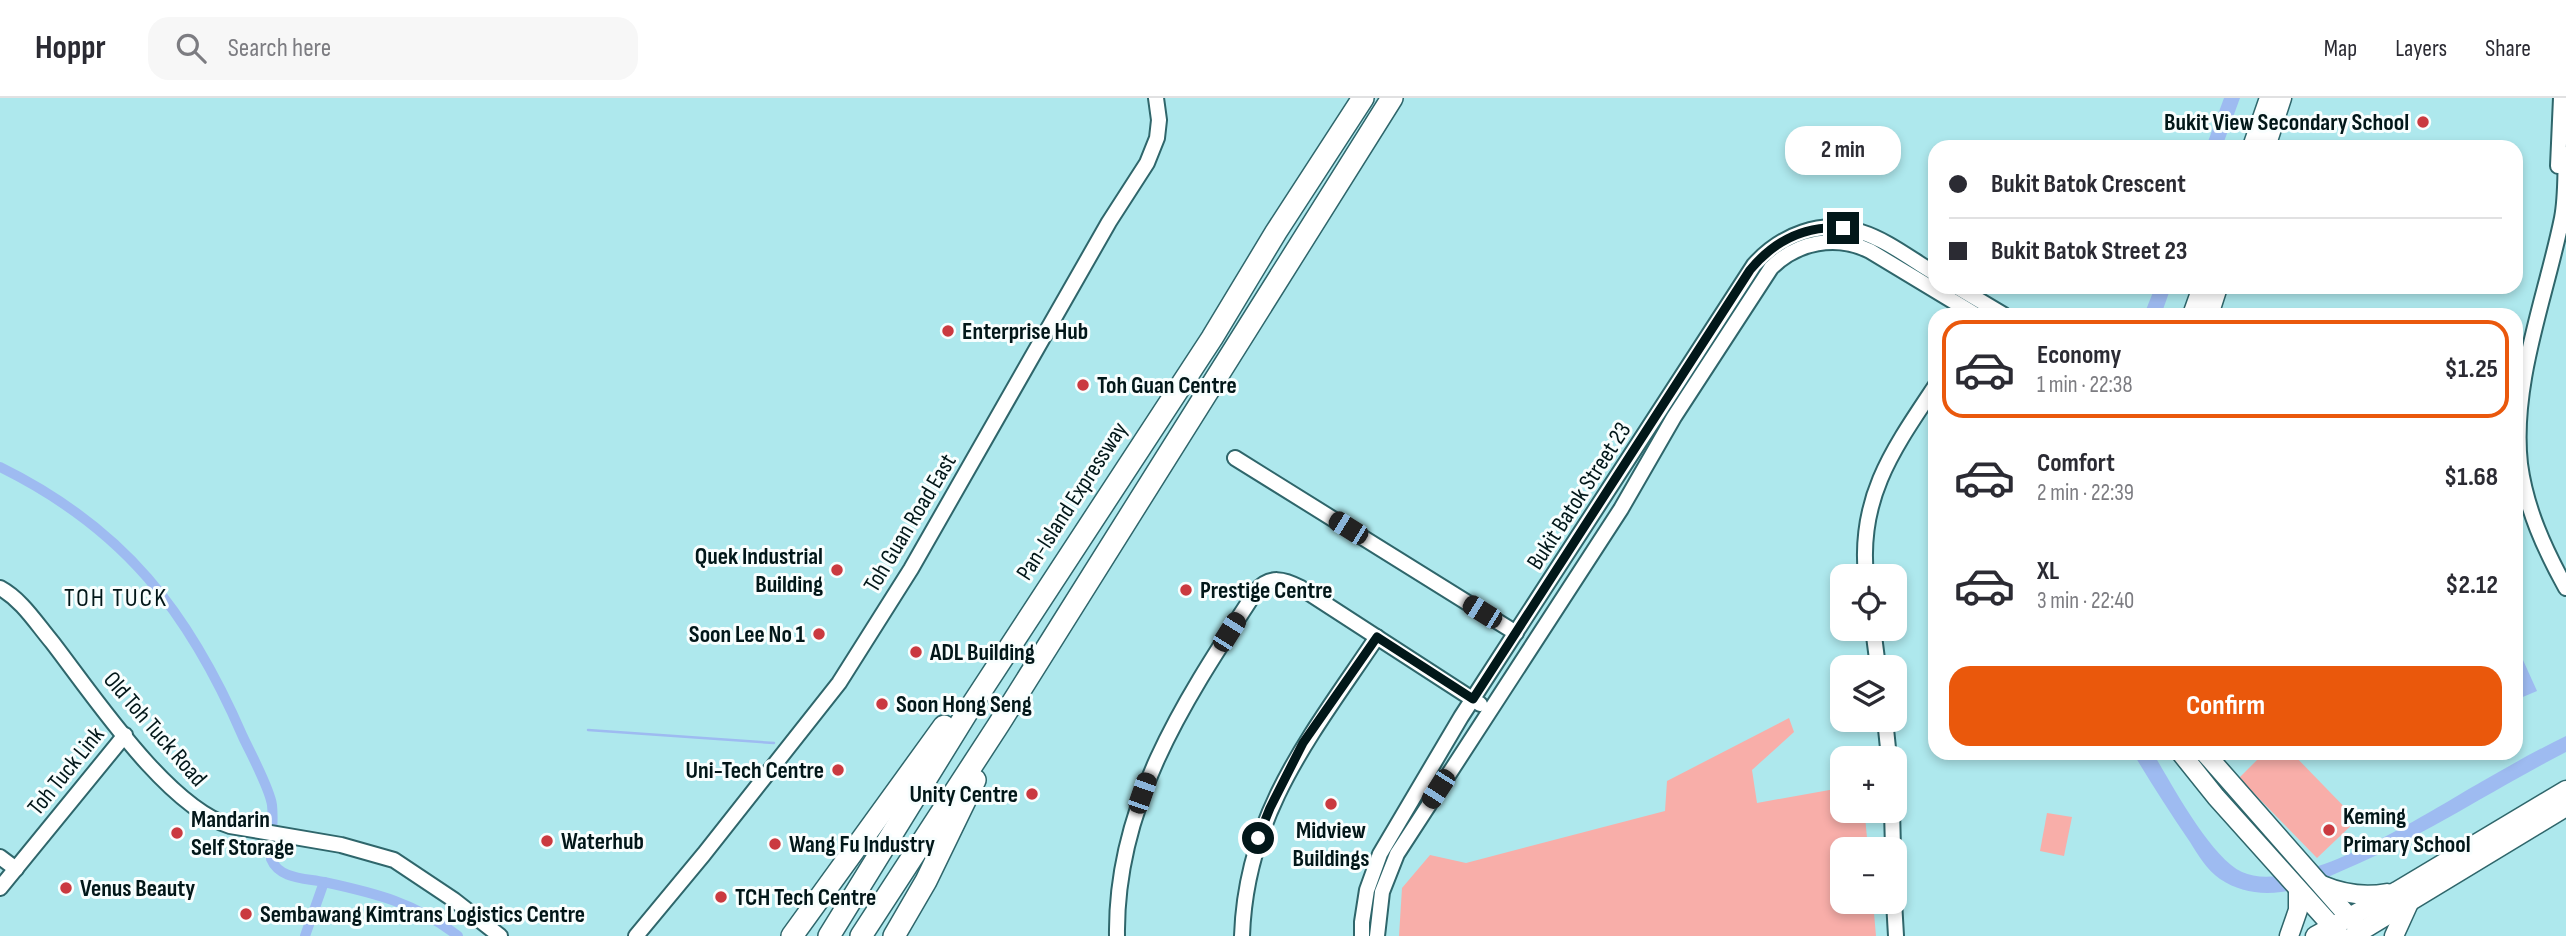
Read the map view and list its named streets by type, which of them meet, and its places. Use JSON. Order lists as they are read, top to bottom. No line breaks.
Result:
{"streets":{"highway":["Pan-Island Expressway"],"street":["Bukit Batok Street 23","Toh Guan Road East","Old Toh Tuck Road","Toh Tuck Link"]},"crossings":[["Old Toh Tuck Road","Toh Tuck Link"]],"districts":["TOH TUCK"],"places":["Bukit View Secondary School","Enterprise Hub","Toh Guan Centre","Quek Industrial Building","Prestige Centre","Soon Lee No 1","ADL Building","Soon Hong Seng","Uni-Tech Centre","Unity Centre","Midview Buildings","Keming Primary School","Mandarin Self Storage","Waterhub","Wang Fu Industry","Venus Beauty","TCH Tech Centre","Sembawang Kimtrans Logistics Centre"],"page":{"header":"Hoppr","search":"Search here","nav":["Map","Layers","Share"],"bubble":"2 min","banner":["Bukit Batok Crescent","Bukit Batok Street 23"],"list":[{"name":"Economy","note":"1 min · 22:38","value":"$1.25"},{"name":"Comfort","note":"2 min · 22:39","value":"$1.68"},{"name":"XL","note":"3 min · 22:40","value":"$2.12"}],"map_buttons":["+","−"],"buttons":"Confirm"}}
